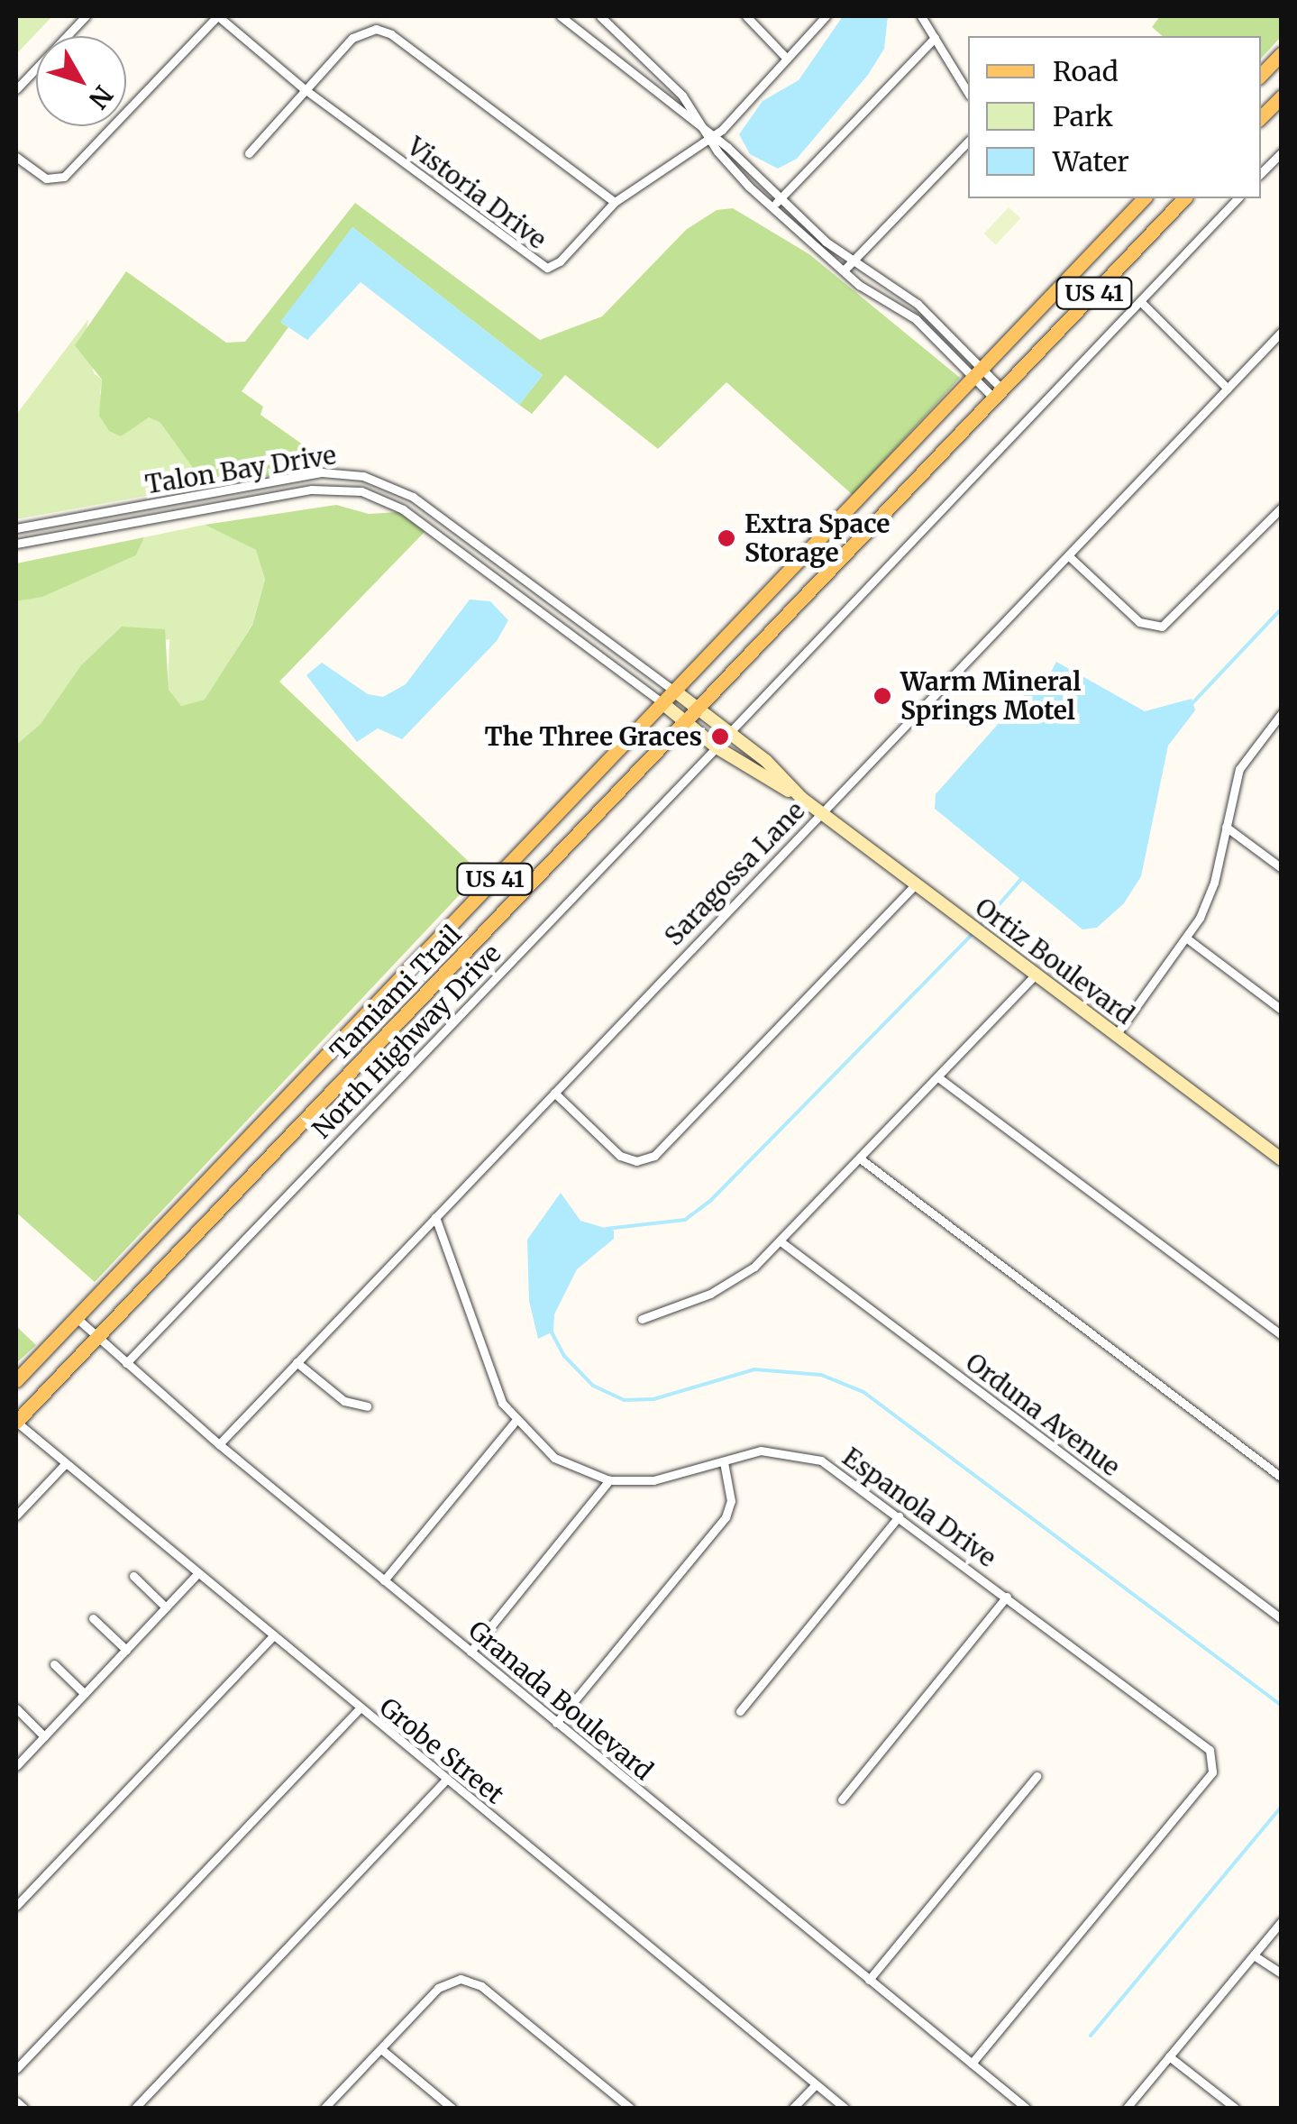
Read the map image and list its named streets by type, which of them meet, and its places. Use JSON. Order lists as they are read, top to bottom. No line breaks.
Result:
{"streets":{"main road":["US 41","Tamiami Trail"],"street":["Vistoria Drive","Talon Bay Drive","Saragossa Lane","Ortiz Boulevard","North Highway Drive","Orduna Avenue","Espanola Drive","Granada Boulevard","Grobe Street"]},"crossings":[["US 41","Tamiami Trail"],["Talon Bay Drive","Ortiz Boulevard"],["Talon Bay Drive","Tamiami Trail"],["Saragossa Lane","Ortiz Boulevard"],["Saragossa Lane","Espanola Drive"],["Saragossa Lane","Granada Boulevard"],["Ortiz Boulevard","Tamiami Trail"],["Ortiz Boulevard","North Highway Drive"],["Tamiami Trail","Granada Boulevard"],["Tamiami Trail","Grobe Street"],["North Highway Drive","Granada Boulevard"],["Espanola Drive","Granada Boulevard"]],"places":["Extra Space Storage","Warm Mineral Springs Motel","The Three Graces"],"legend":["Road","Park","Water"],"north":"bottom right"}
